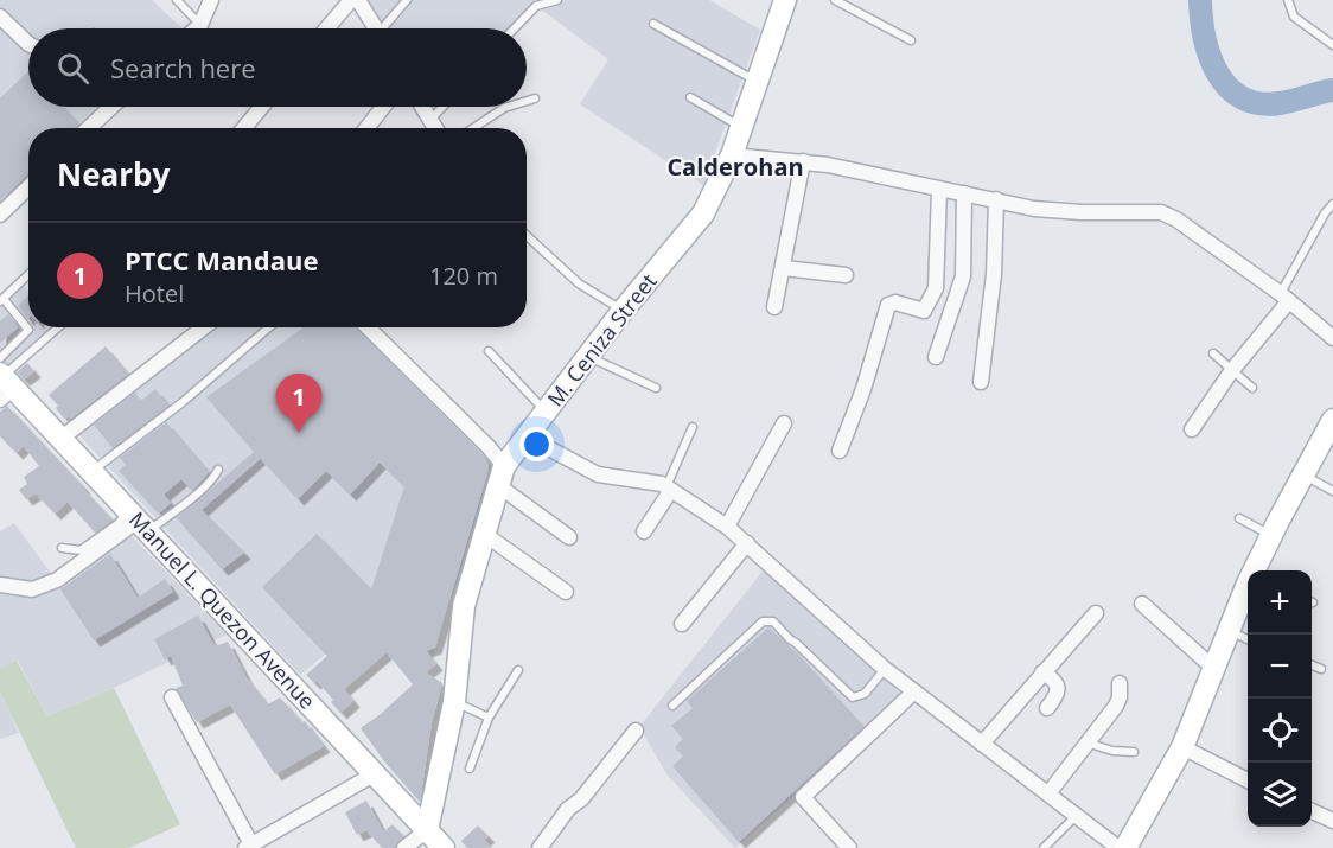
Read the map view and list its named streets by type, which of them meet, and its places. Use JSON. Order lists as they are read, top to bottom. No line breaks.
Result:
{"streets":{"street":["M. Ceniza Street","Manuel L. Quezon Avenue"]},"crossings":[["M. Ceniza Street","Manuel L. Quezon Avenue"]],"districts":["Calderohan"],"page":{"search":"Search here","heading":"Nearby","list":[{"mark":"1","name":"PTCC Mandaue","note":"Hotel","value":"120 m"}],"pins":"1","map_buttons":["+","−"]}}
